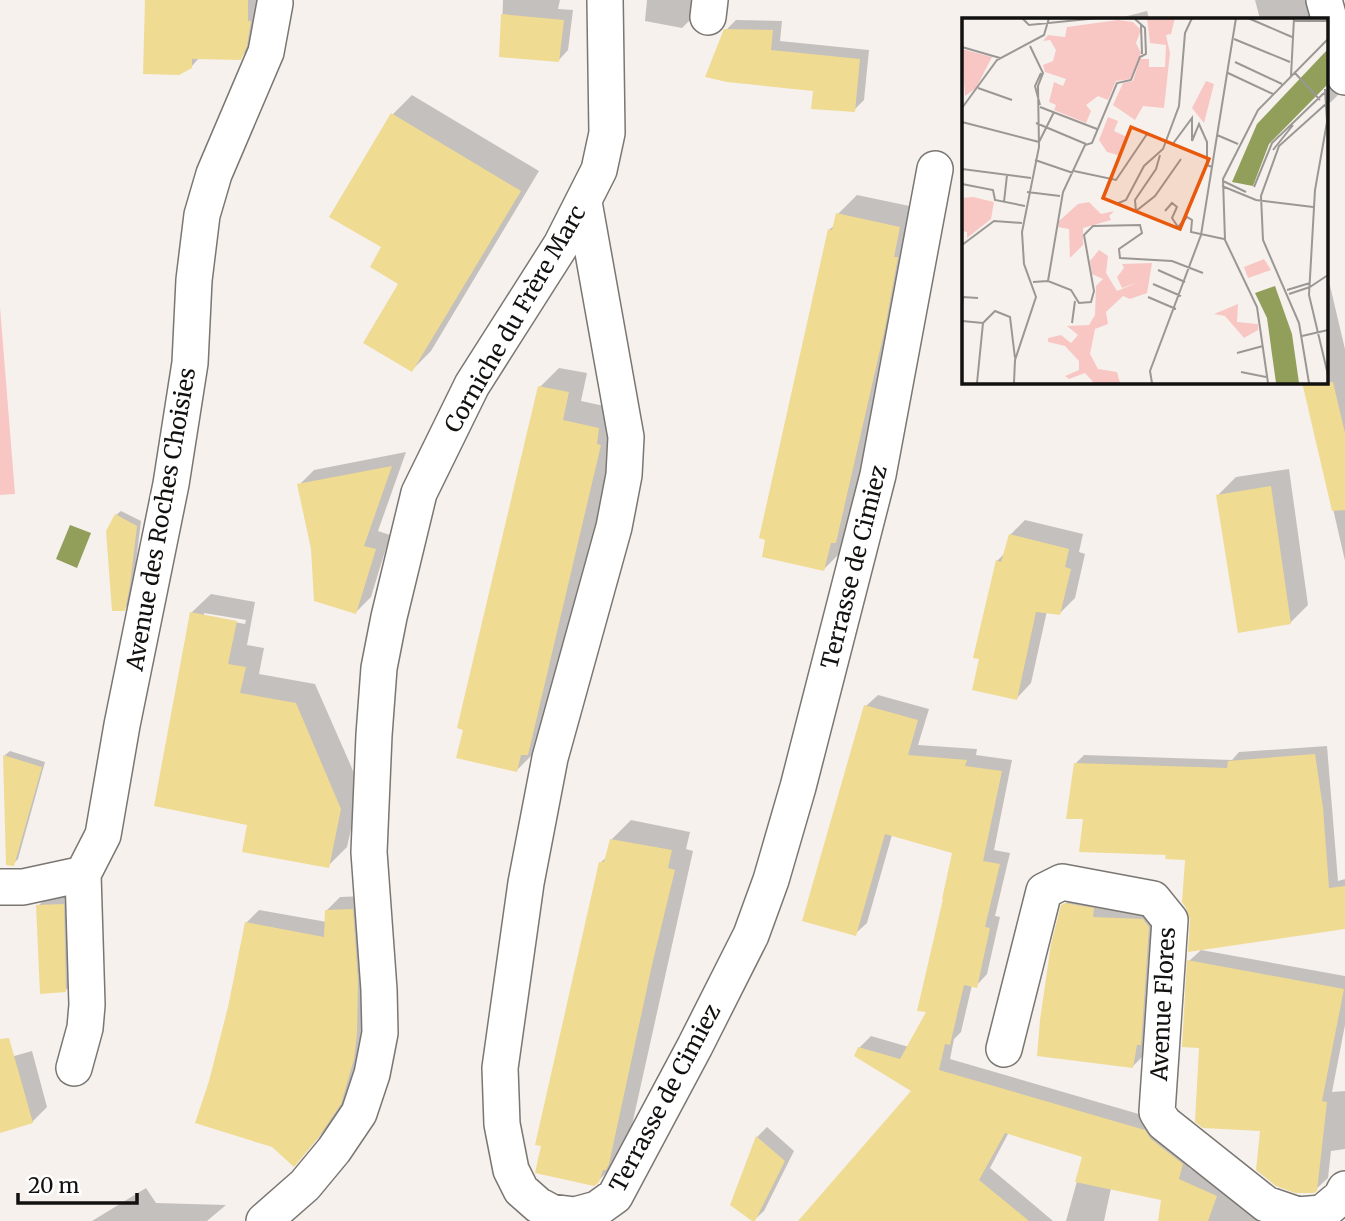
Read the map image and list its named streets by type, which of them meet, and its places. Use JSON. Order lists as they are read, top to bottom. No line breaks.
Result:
{"streets":{"street":["Corniche du Frère Marc","Avenue des Roches Choisies","Terrasse de Cimiez","Avenue Flores"]},"crossings":[["Corniche du Frère Marc","Terrasse de Cimiez"]],"scale_bar":"20 m"}
